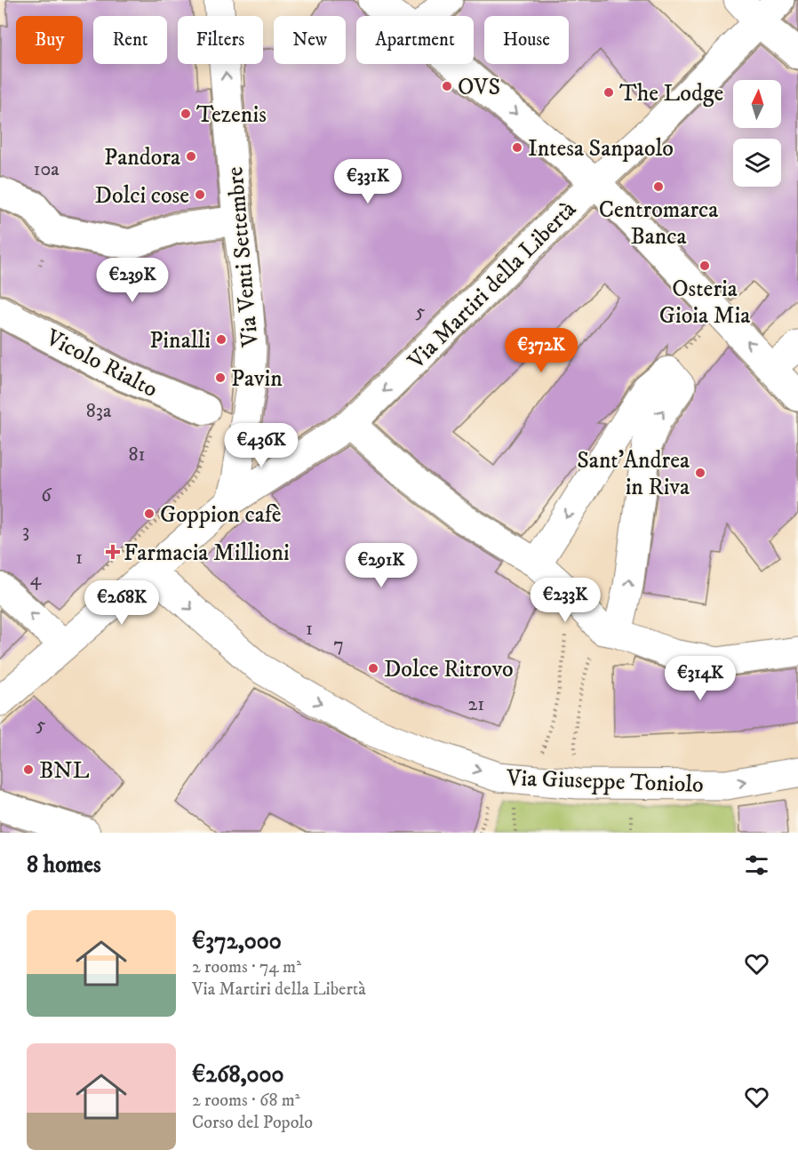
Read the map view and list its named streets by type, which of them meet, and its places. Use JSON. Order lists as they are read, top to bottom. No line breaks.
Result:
{"streets":{"street":["Via Venti Settembre","Via Martiri della Libertà","Vicolo Rialto","Via Giuseppe Toniolo"]},"crossings":[["Via Venti Settembre","Via Martiri della Libertà"],["Via Venti Settembre","Vicolo Rialto"],["Via Martiri della Libertà","Via Giuseppe Toniolo"]],"one_way":["Via Venti Settembre"],"places":{"other":["OVS","The Lodge","Tezenis","Intesa Sanpaolo","Pandora","Centromarca Banca","Dolci cose","Osteria Gioia Mia","Pinalli","Pavin","Sant'Andrea in Riva","Goppion cafè","Dolce Ritrovo","BNL"],"health":["Farmacia Millioni"]},"house_numbers":["10a","5","83a","81","6","3","1","4","1","7","21","5"],"north":"top","page":{"chip":["Buy","Rent","Filters","New","Apartment","House"],"price":["€331K","€239K","€372K","€436K","€291K","€233K","€268K","€314K"],"heading":"8 homes","list":[{"name":"€372,000","note":"2 rooms · 74 m² · Via Martiri della Libertà"},{"name":"€268,000","note":"2 rooms · 68 m² · Corso del Popolo"}]}}
